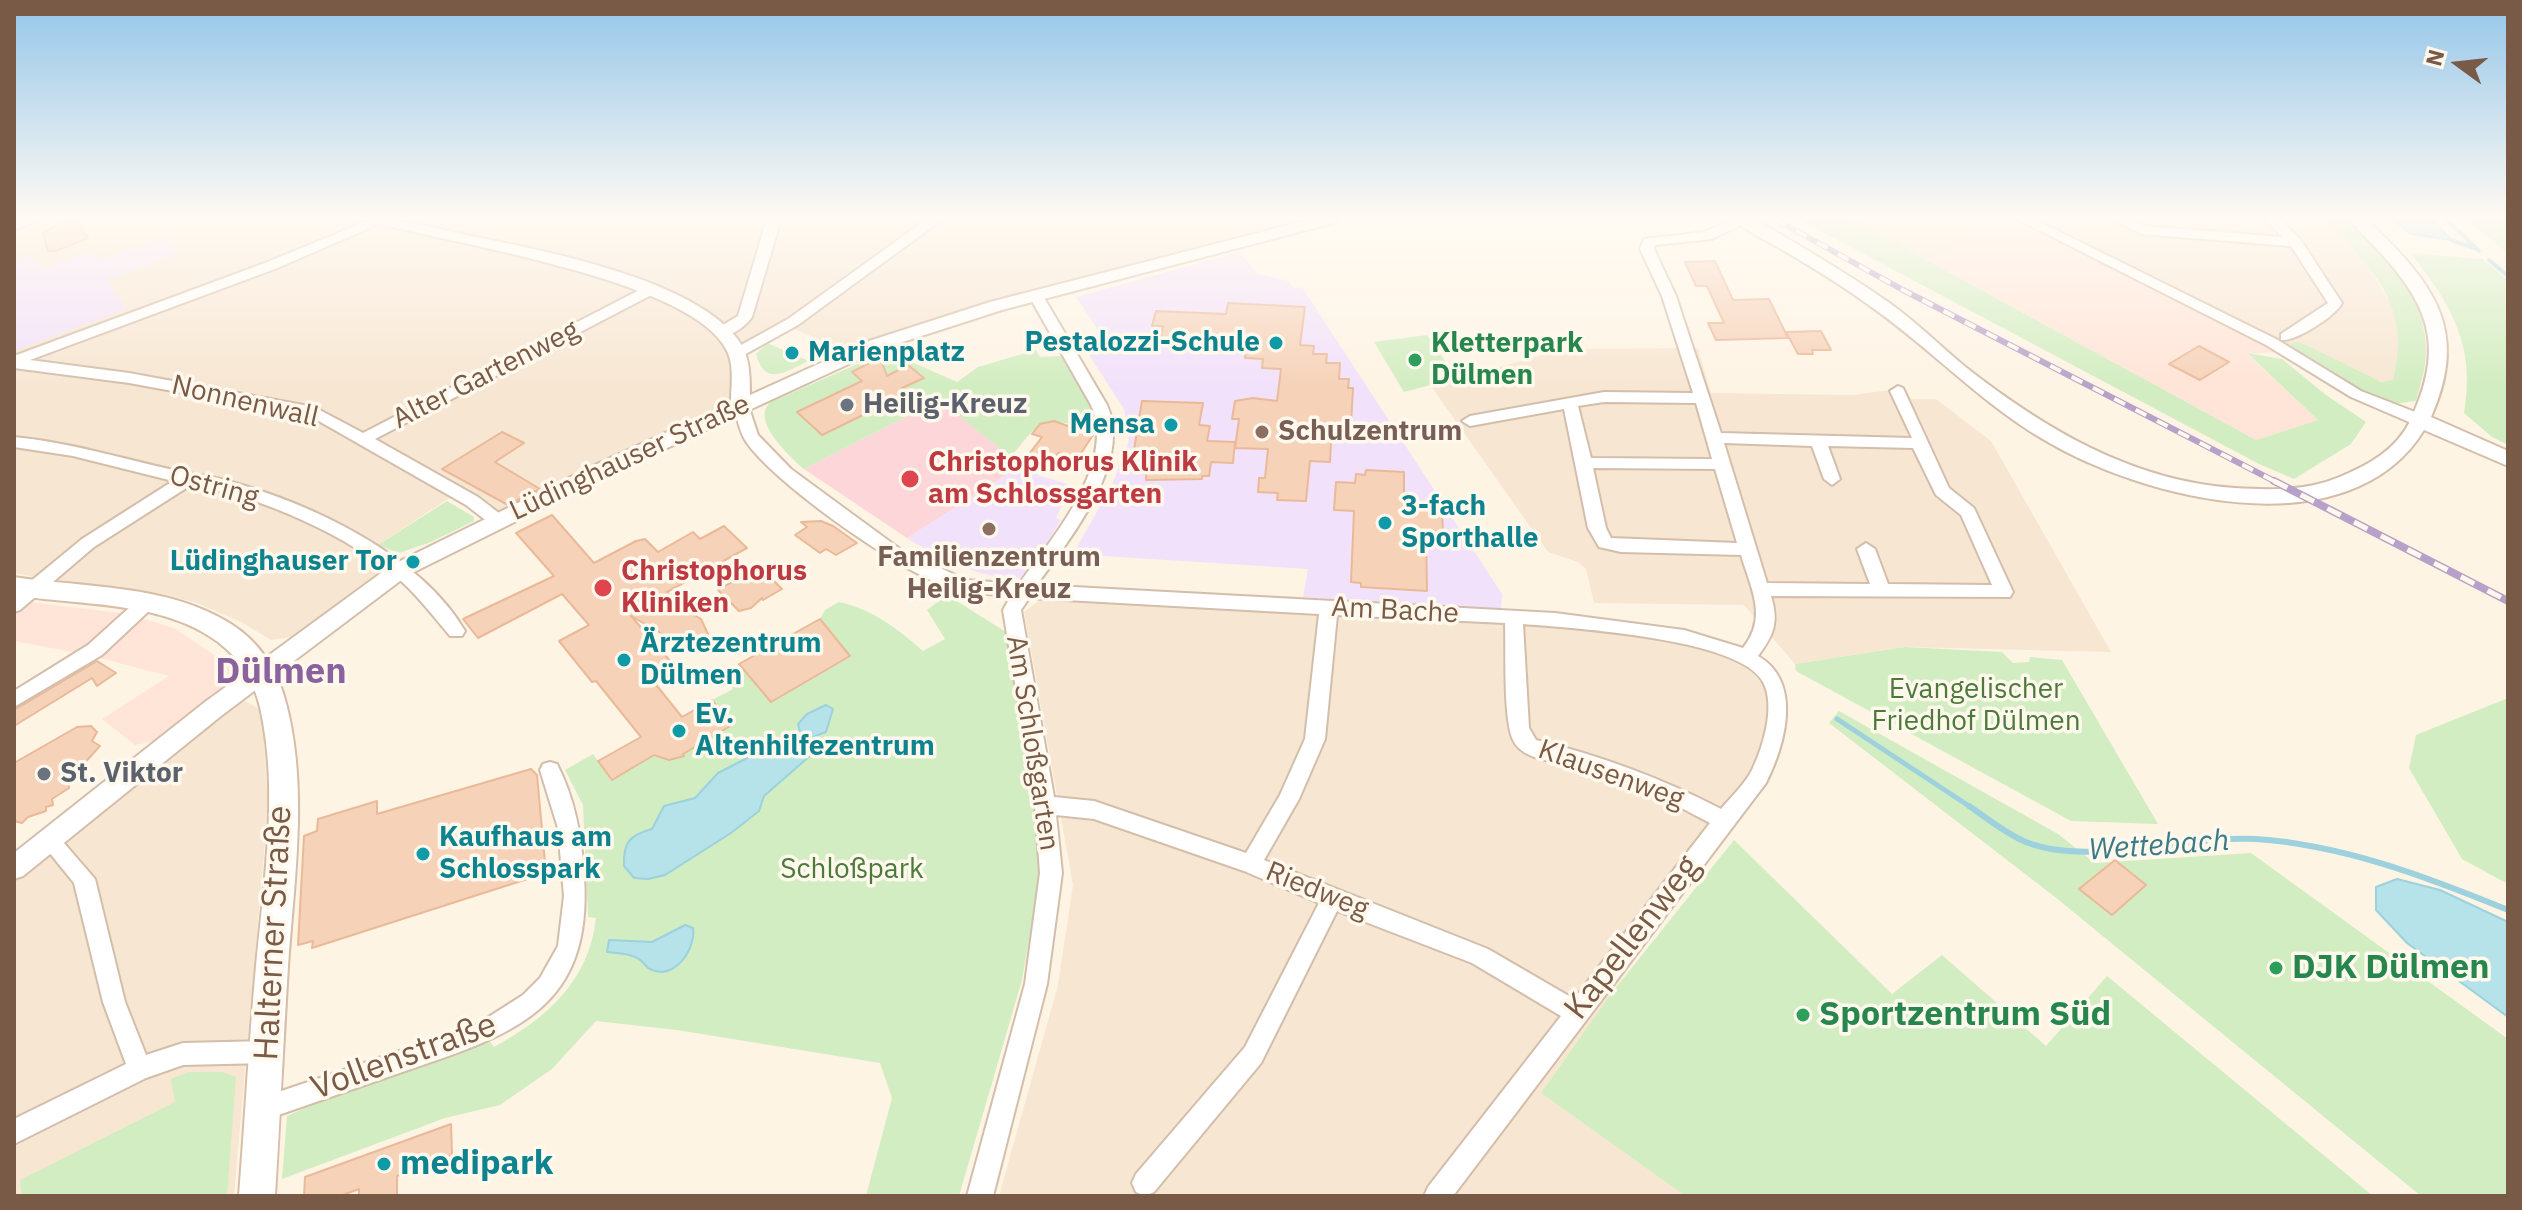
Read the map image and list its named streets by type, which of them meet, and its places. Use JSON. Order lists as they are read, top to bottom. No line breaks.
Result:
{"streets":{"main road":["Halterner Straße"],"street":["Alter Gartenweg","Nonnenwall","Lüdinghauser Straße","Ostring","Am Bache","Am Schloßgarten","Klausenweg","Riedweg","Kapellenweg","Vollenstraße"]},"crossings":[["Alter Gartenweg","Nonnenwall"],["Nonnenwall","Lüdinghauser Straße"],["Lüdinghauser Straße","Ostring"],["Lüdinghauser Straße","Halterner Straße"],["Am Bache","Am Schloßgarten"],["Am Bache","Klausenweg"],["Am Bache","Kapellenweg"],["Am Schloßgarten","Riedweg"],["Klausenweg","Kapellenweg"],["Riedweg","Kapellenweg"],["Halterner Straße","Vollenstraße"]],"districts":["Dülmen"],"water":["Wettebach"],"parks":["Evangelischer Friedhof Dülmen","Schloßpark"],"places":["Pestalozzi-Schule","Marienplatz","Kletterpark Dülmen","Heilig-Kreuz","Mensa","Schulzentrum","Christophorus Klinik am Schlossgarten","3-fach Sporthalle","Familienzentrum Heilig-Kreuz","Lüdinghauser Tor","Christophorus Kliniken","Ärztezentrum Dülmen","Ev. Altenhilfezentrum","St. Viktor","Kaufhaus am Schlosspark","DJK Dülmen","Sportzentrum Süd","medipark"],"north":"left"}
